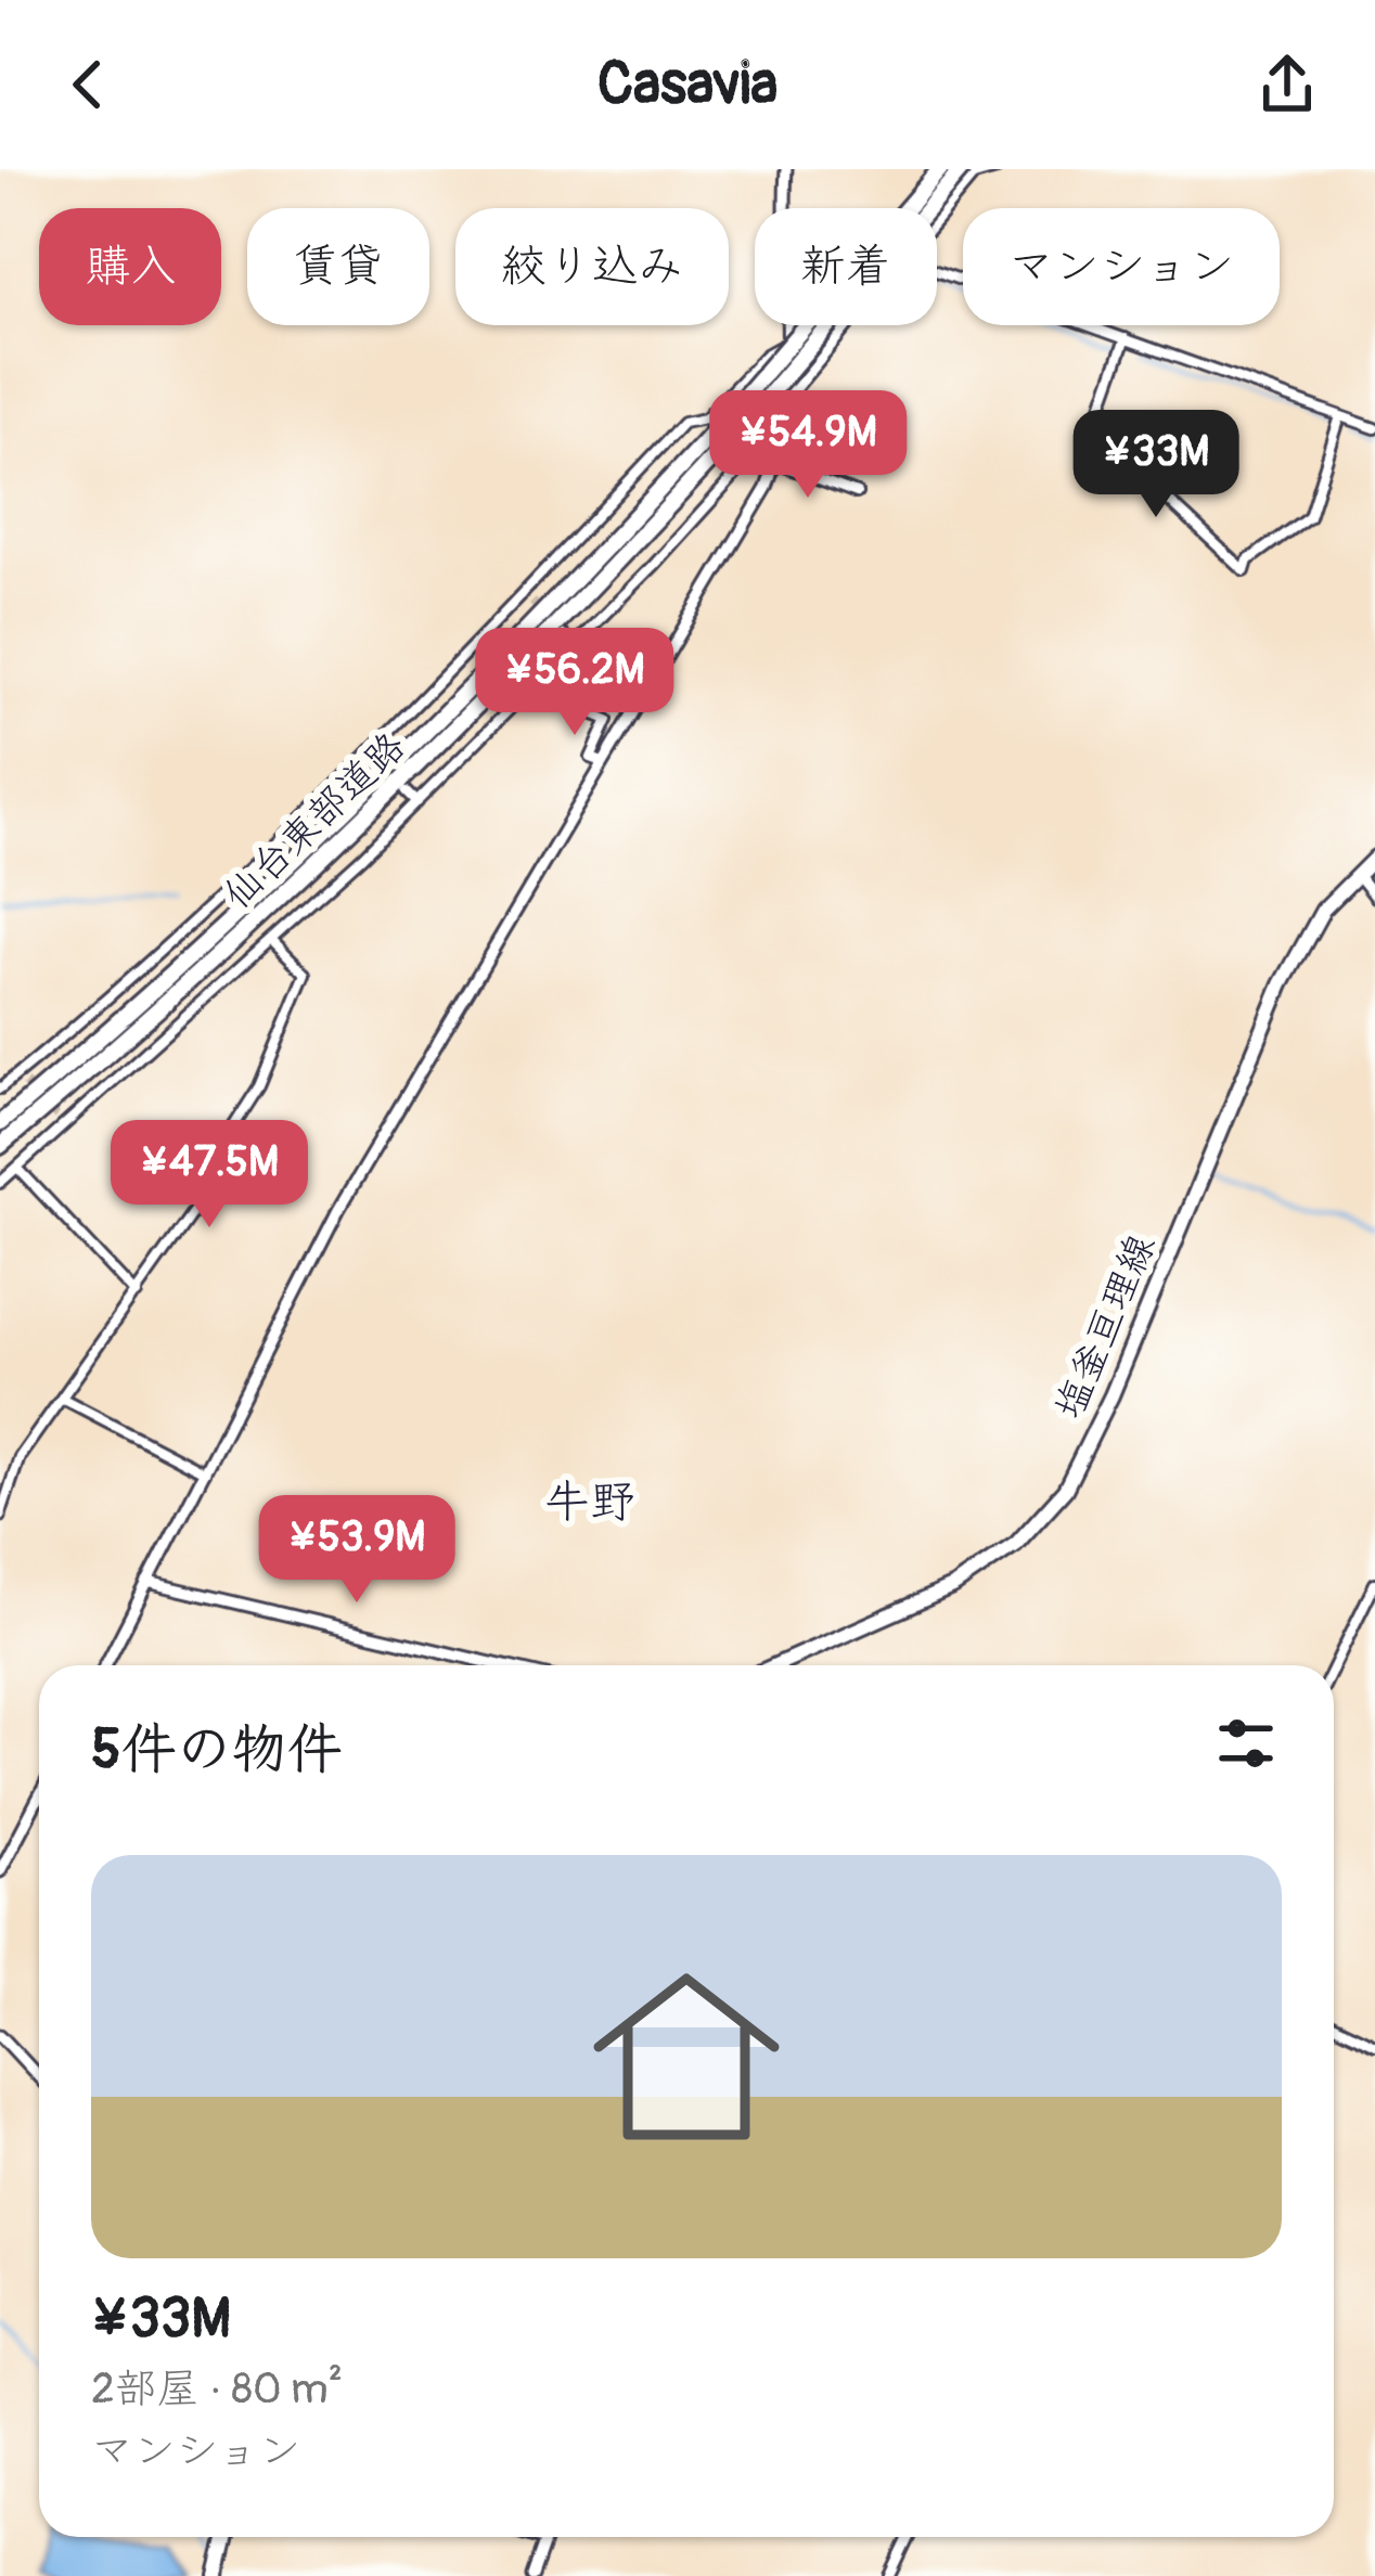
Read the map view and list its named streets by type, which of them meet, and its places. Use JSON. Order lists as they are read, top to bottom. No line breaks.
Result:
{"streets":{"highway":["仙台東部道路"],"main road":["塩釜亘理線"]},"districts":["牛野"],"page":{"header":"Casavia","chip":["購入","賃貸","絞り込み","新着","マンション"],"price":["¥54.9M","¥33M","¥56.2M","¥47.5M","¥53.9M"],"heading":"5件の物件","list":[{"name":"¥33M","note":"2部屋 · 80 m² · マンション"}]}}
